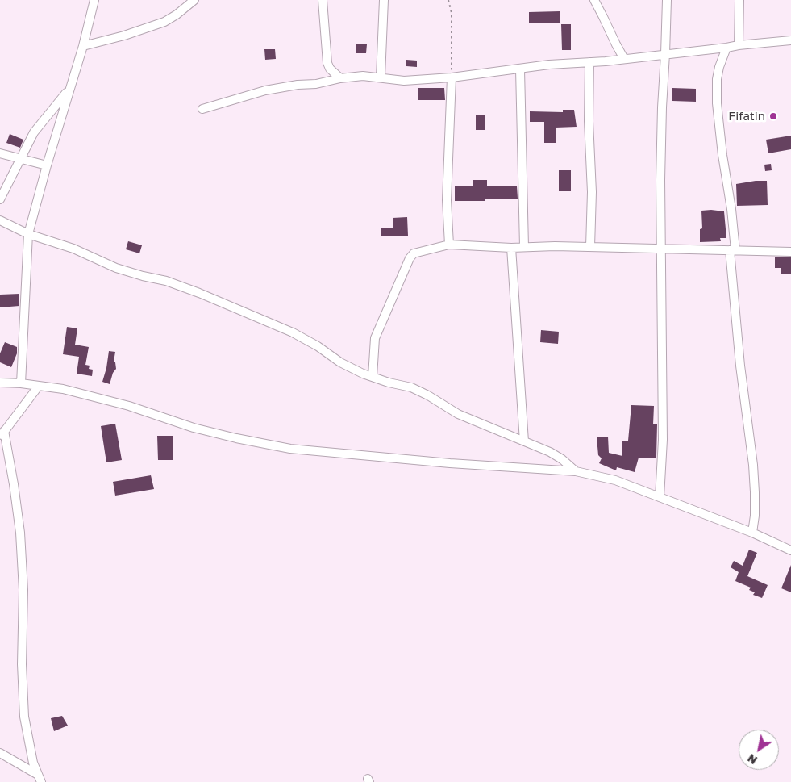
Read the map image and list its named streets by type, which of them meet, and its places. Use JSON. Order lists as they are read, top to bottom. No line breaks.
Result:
{"places":["Fifatin"],"north":"bottom left"}
